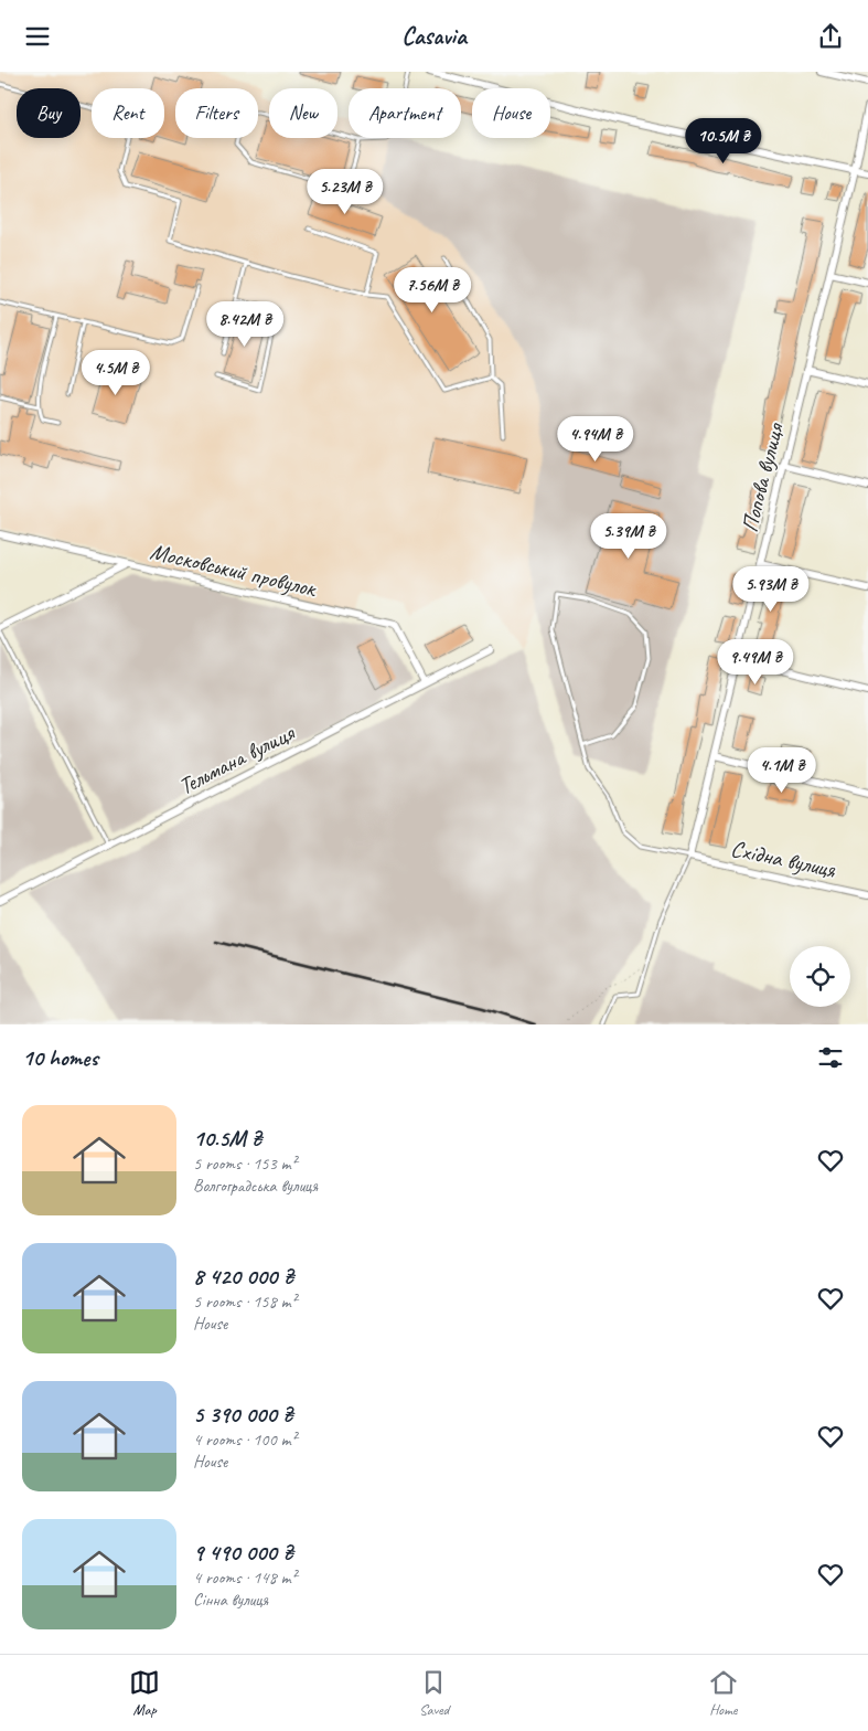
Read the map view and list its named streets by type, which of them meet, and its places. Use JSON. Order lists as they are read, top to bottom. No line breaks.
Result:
{"streets":{"street":["Попова вулиця","Московський провулок","Тельмана вулиця","Східна вулиця"]},"crossings":[["Попова вулиця","Східна вулиця"],["Московський провулок","Тельмана вулиця"]],"page":{"header":"Casavia","chip":["Buy","Rent","Filters","New","Apartment","House"],"price":["10.5M ₴","5.23M ₴","7.56M ₴","8.42M ₴","4.5M ₴","4.94M ₴","5.39M ₴","5.93M ₴","9.49M ₴","4.1M ₴"],"heading":"10 homes","list":[{"name":"10.5M ₴","note":"5 rooms · 153 m² · Волгоградська вулиця"},{"name":"8 420 000 ₴","note":"5 rooms · 158 m² · House"},{"name":"5 390 000 ₴","note":"4 rooms · 100 m² · House"},{"name":"9 490 000 ₴","note":"4 rooms · 148 m² · Сінна вулиця"}],"tabs":["Map","Saved","Home"]}}
